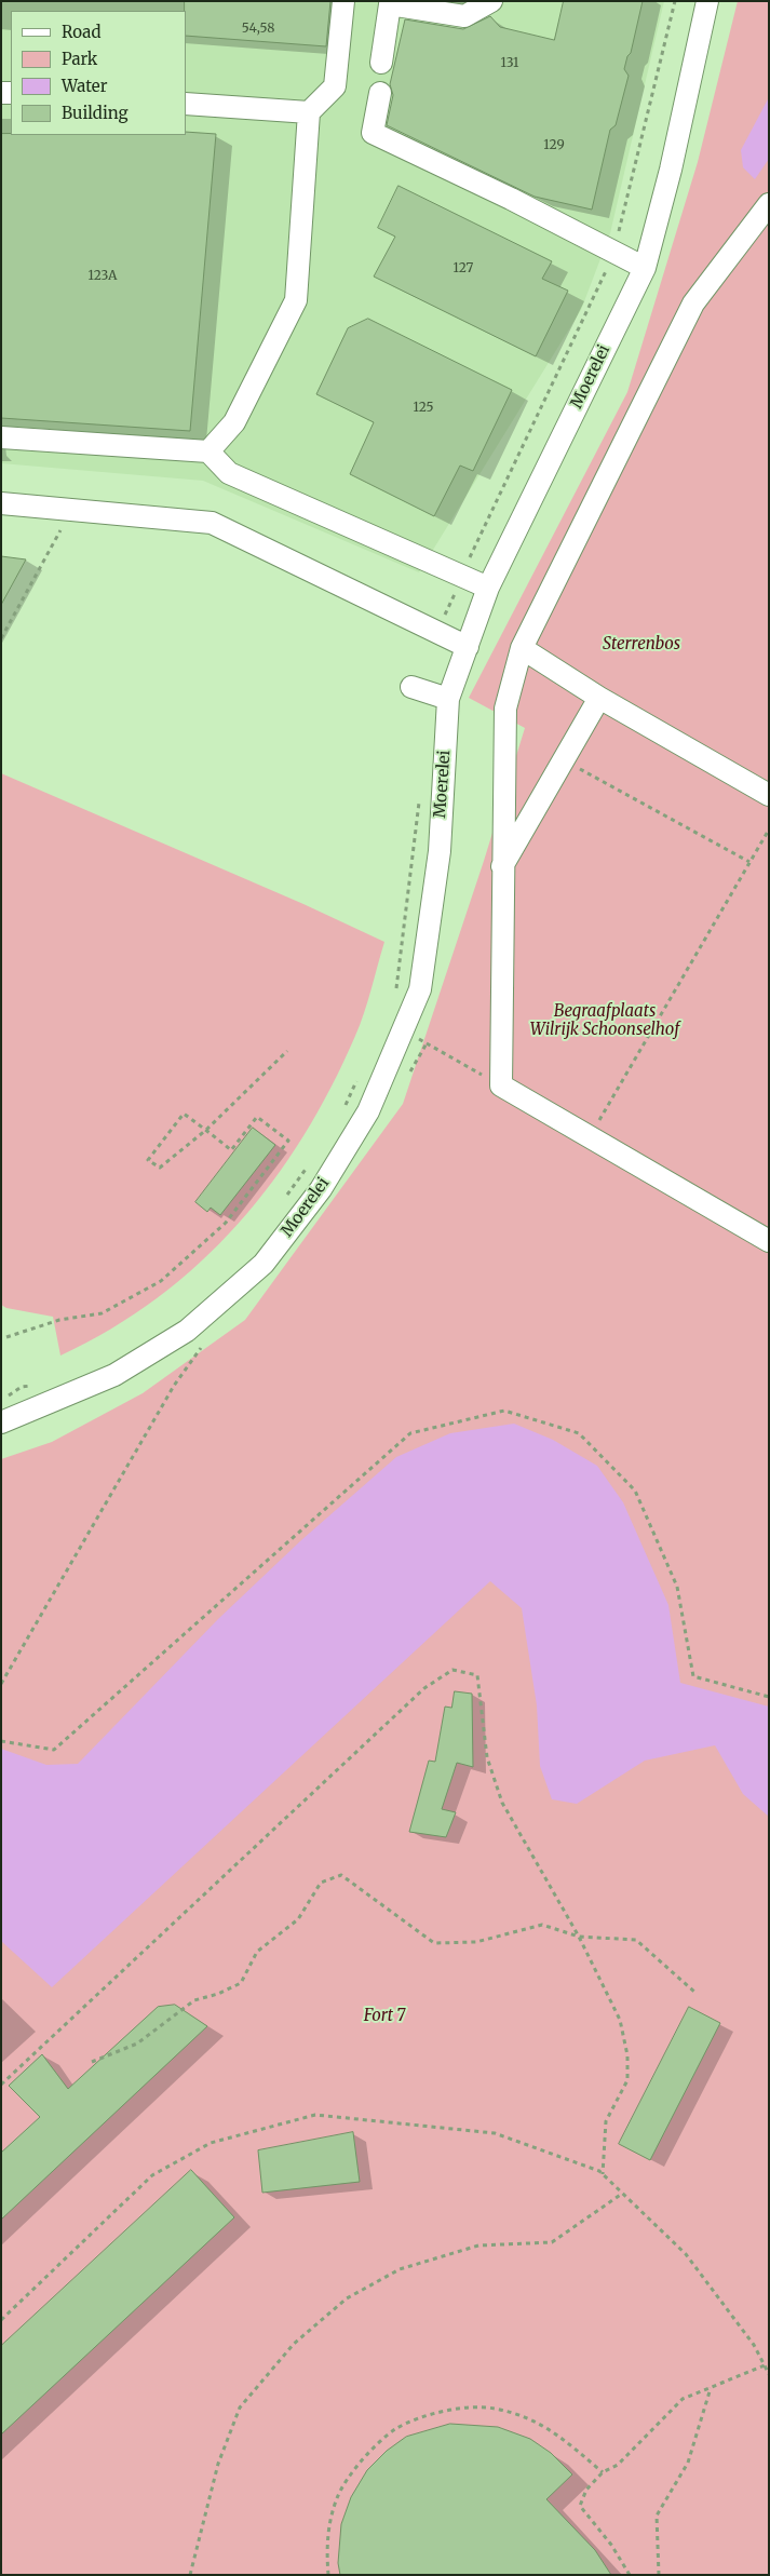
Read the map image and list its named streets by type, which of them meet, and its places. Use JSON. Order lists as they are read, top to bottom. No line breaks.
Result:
{"streets":{"street":["Moerelei"]},"parks":["Sterrenbos","Begraafplaats Wilrijk Schoonselhof","Fort 7"],"house_numbers":["54,58","131","129","127","123A","125"],"legend":["Road","Park","Water","Building"]}
